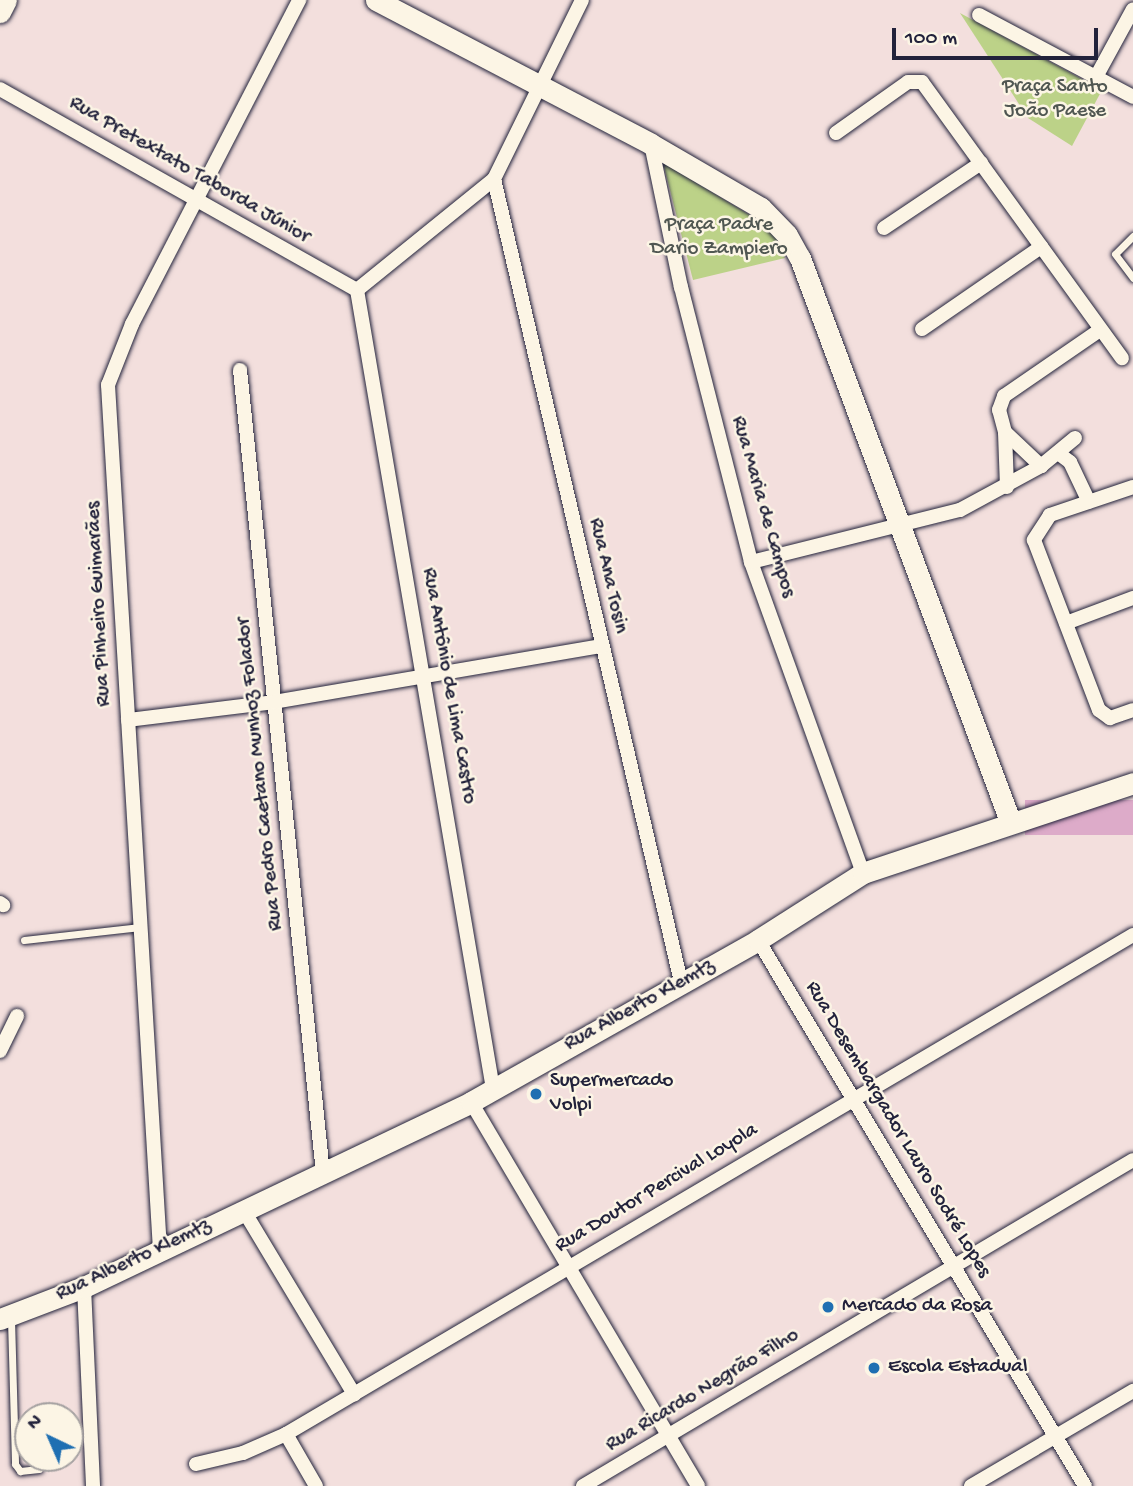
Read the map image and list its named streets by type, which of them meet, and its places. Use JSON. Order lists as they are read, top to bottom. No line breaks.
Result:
{"streets":{"street":["Rua Pretextato Taborda Júnior","Rua Maria de Campos","Rua Ana Tosin","Rua Pinheiro Guimarães","Rua Antônio de Lima Castro","Rua Pedro Caetano Munhoz Folador","Rua Alberto Klemtz","Rua Desembargador Lauro Sodré Lopes","Rua Doutor Percival Loyola","Rua Ricardo Negrão Filho"]},"crossings":[["Rua Pretextato Taborda Júnior","Rua Pinheiro Guimarães"],["Rua Pretextato Taborda Júnior","Rua Antônio de Lima Castro"],["Rua Maria de Campos","Rua Alberto Klemtz"],["Rua Ana Tosin","Rua Alberto Klemtz"],["Rua Pinheiro Guimarães","Rua Alberto Klemtz"],["Rua Antônio de Lima Castro","Rua Alberto Klemtz"],["Rua Pedro Caetano Munhoz Folador","Rua Alberto Klemtz"],["Rua Alberto Klemtz","Rua Desembargador Lauro Sodré Lopes"],["Rua Desembargador Lauro Sodré Lopes","Rua Doutor Percival Loyola"],["Rua Desembargador Lauro Sodré Lopes","Rua Ricardo Negrão Filho"]],"parks":["Praça Santo João Paese","Praça Padre Dario Zampiero"],"places":["Supermercado Volpi","Mercado da Rosa","Escola Estadual"],"scale_bar":"100 m","north":"top left"}
